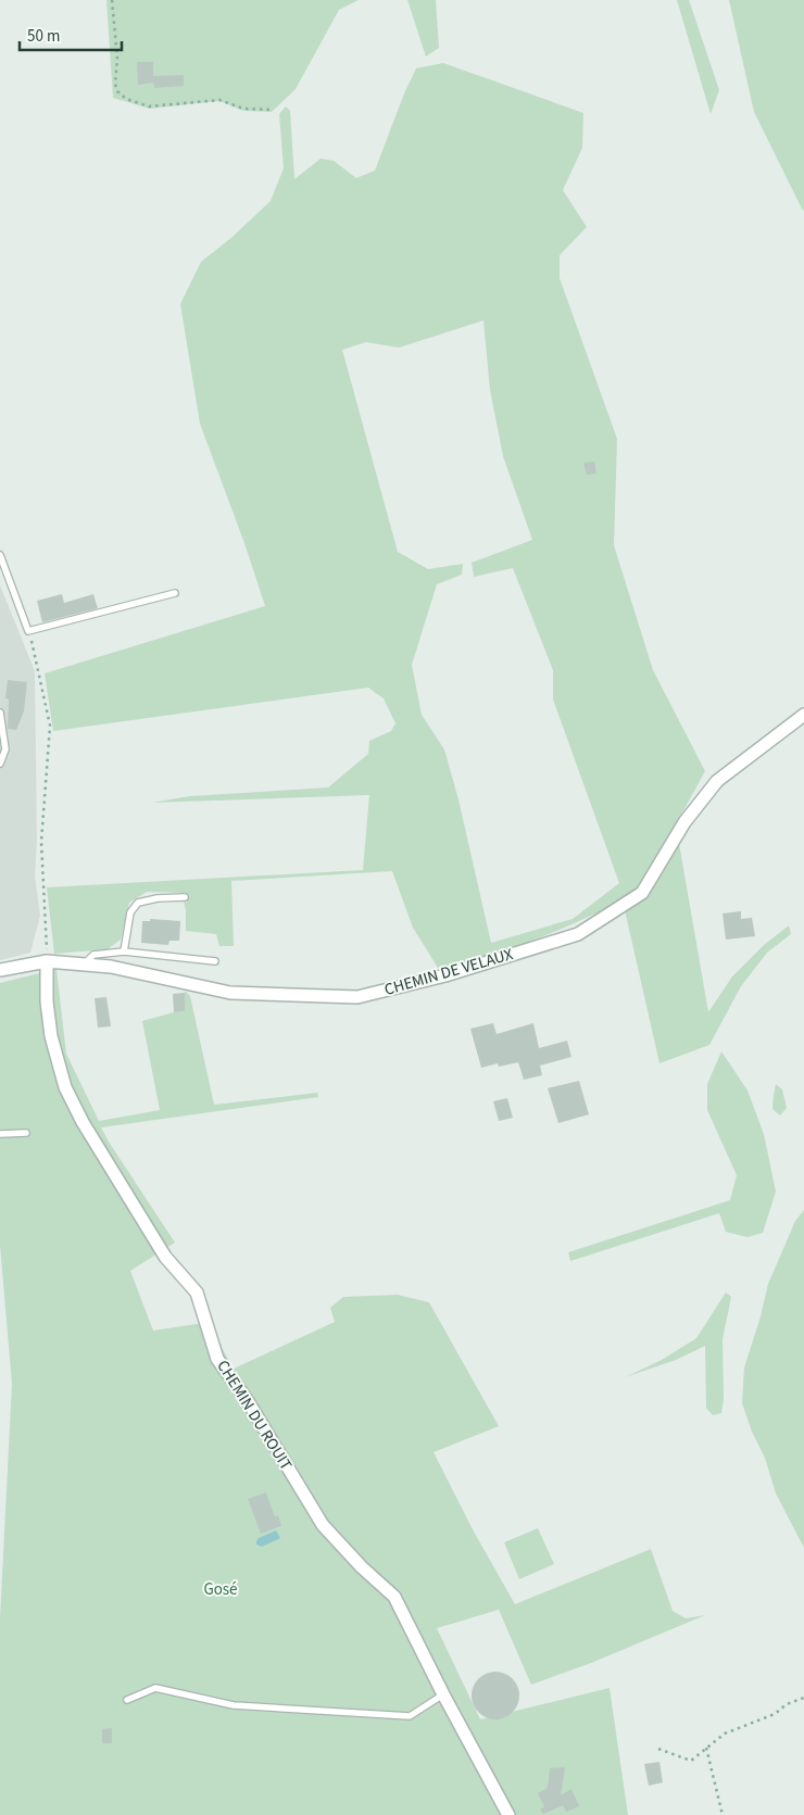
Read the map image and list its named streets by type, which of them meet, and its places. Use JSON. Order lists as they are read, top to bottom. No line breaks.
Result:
{"streets":{"street":["CHEMIN DE VELAUX","CHEMIN DU ROUIT"]},"crossings":[["CHEMIN DE VELAUX","CHEMIN DU ROUIT"]],"parks":["Gosé"],"scale_bar":"50 m"}
